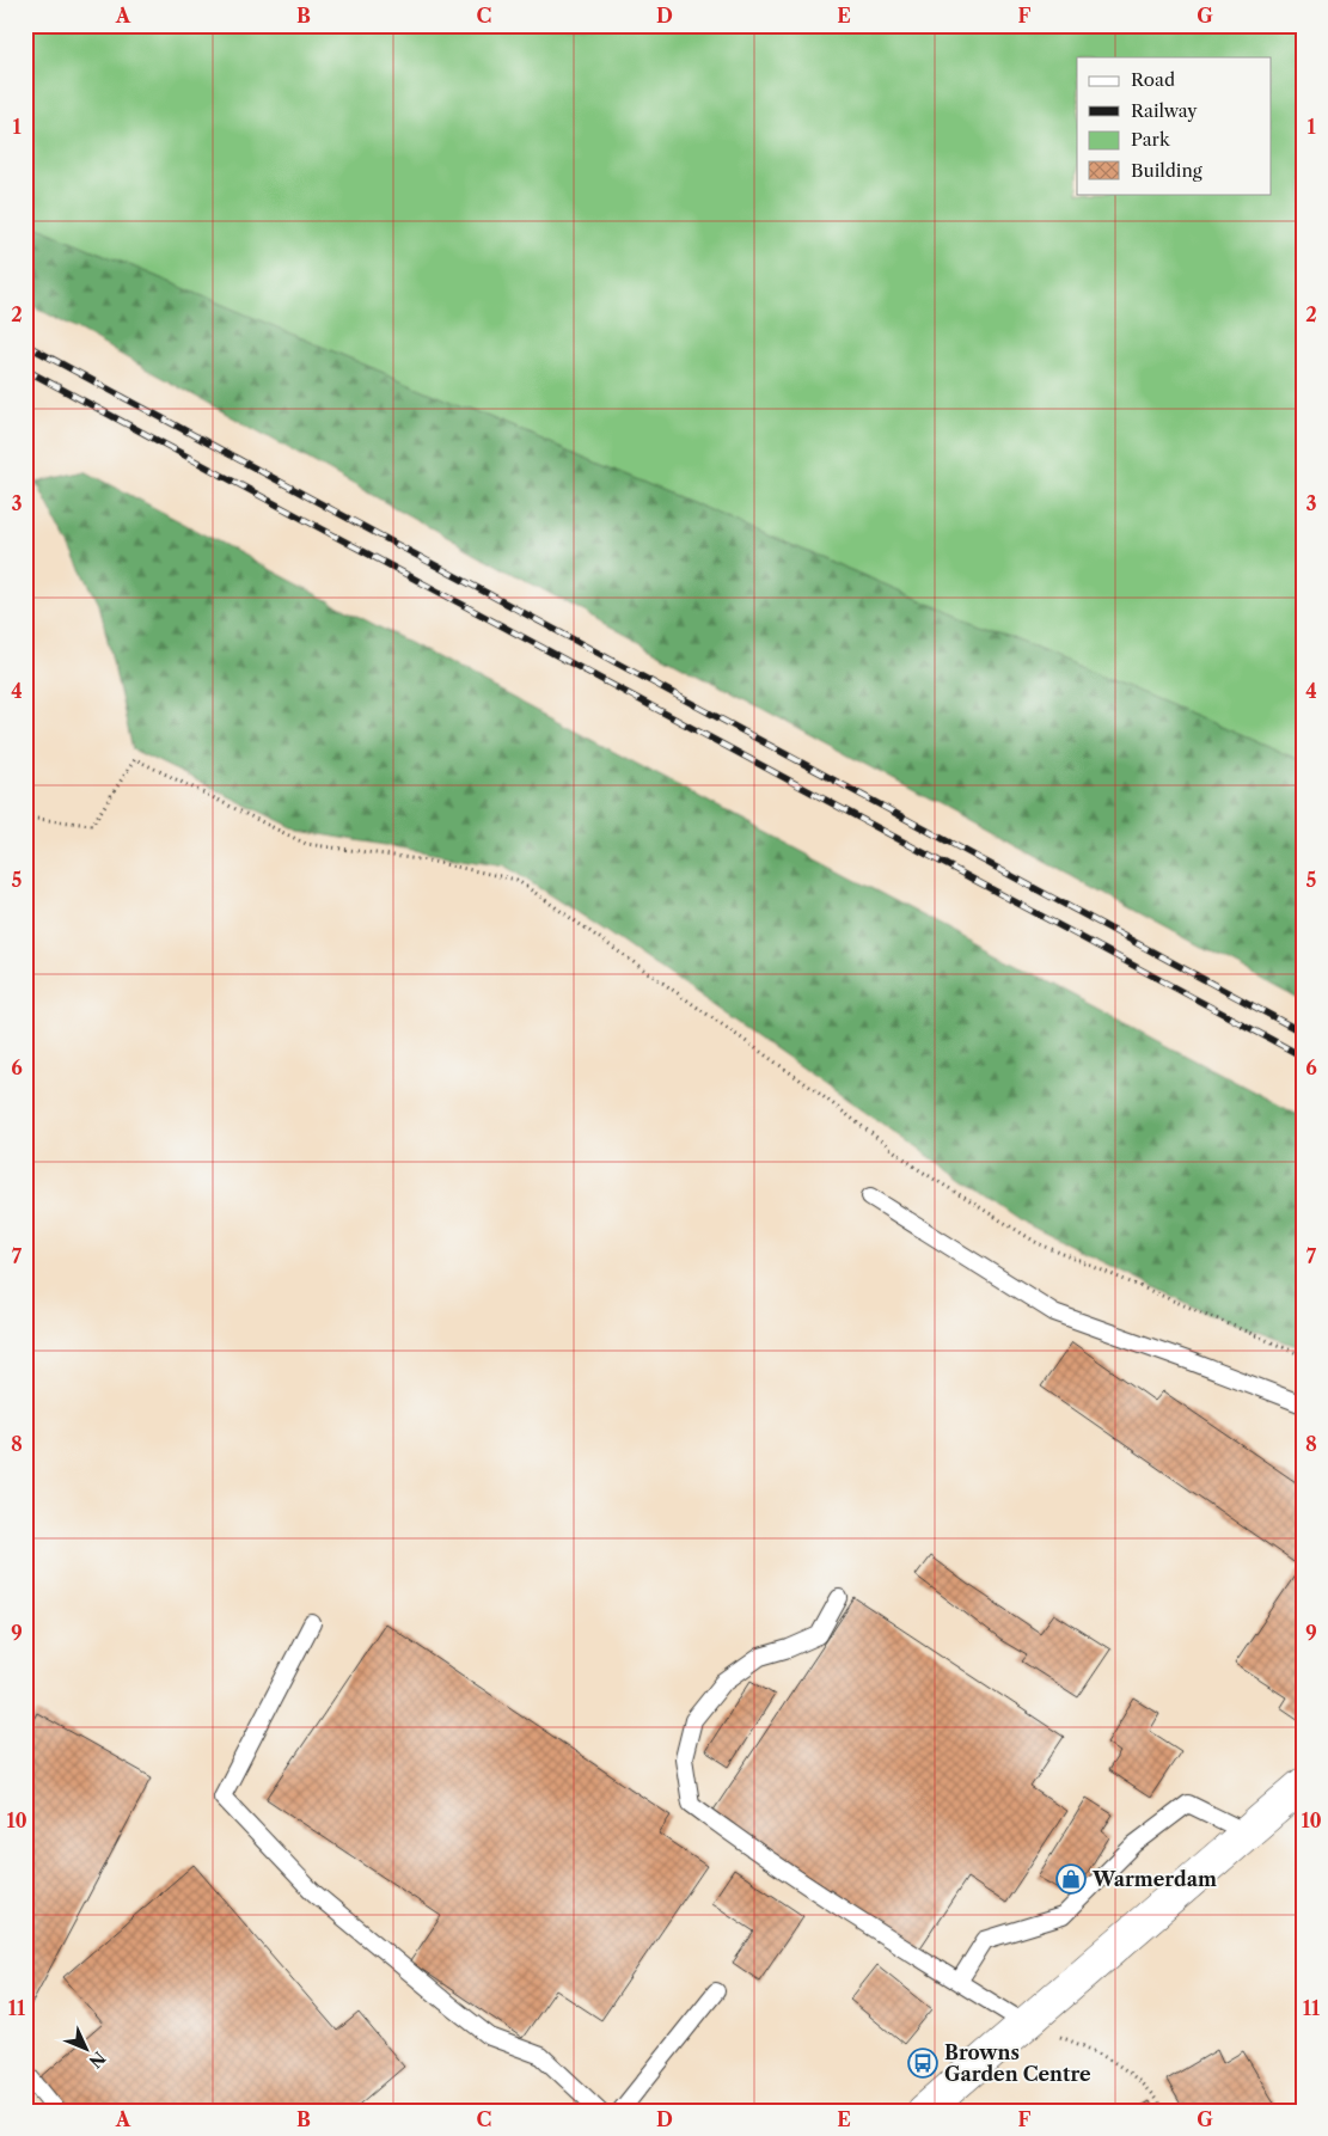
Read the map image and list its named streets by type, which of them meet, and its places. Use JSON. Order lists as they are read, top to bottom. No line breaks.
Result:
{"places":{"shop":["Warmerdam"],"bus stop":["Browns Garden Centre"]},"legend":["Road","Railway","Park","Building"],"north":"bottom right","grid":{"columns":["A","B","C","D","E","F","G"],"rows":["1","2","3","4","5","6","7","8","9","10","11"]}}
